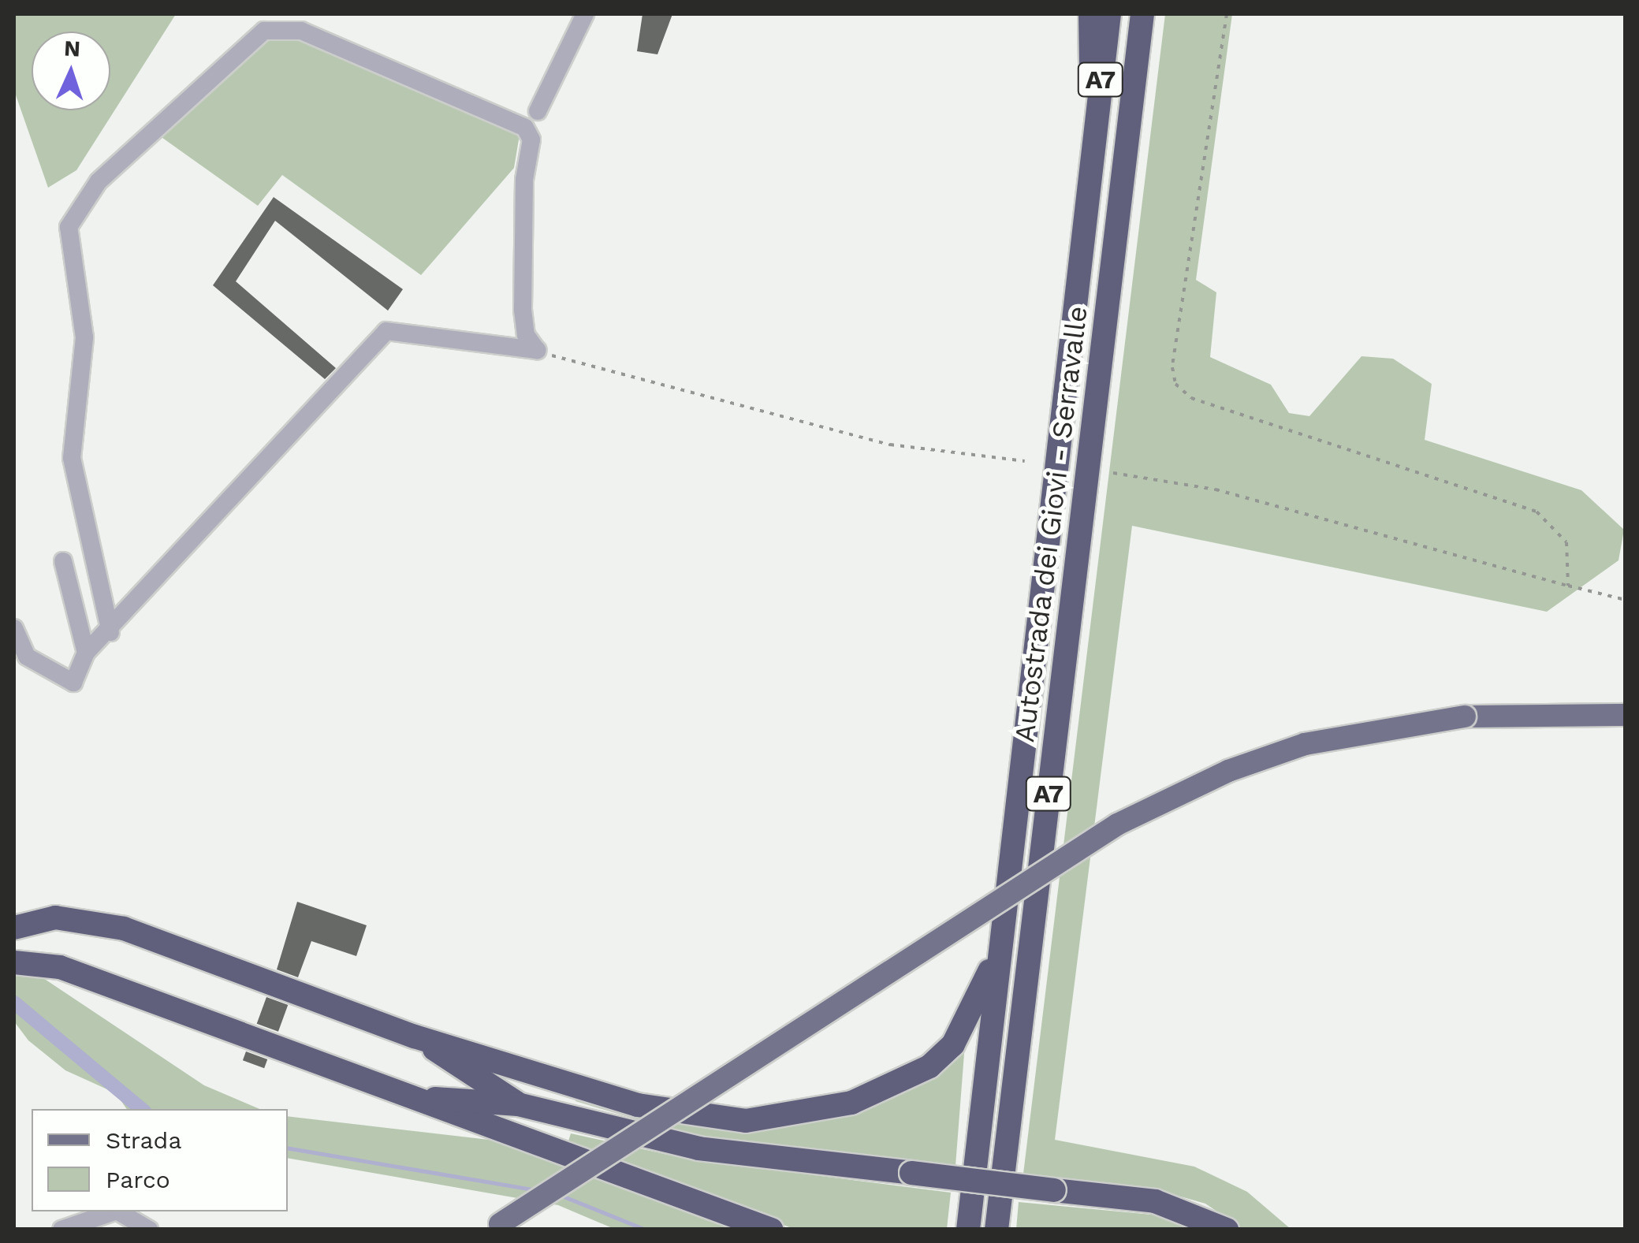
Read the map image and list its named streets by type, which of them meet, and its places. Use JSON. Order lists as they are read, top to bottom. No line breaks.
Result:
{"streets":{"highway":["A7","Autostrada dei Giovi - Serravalle"]},"legend":["Strada","Parco"],"north":"top"}
